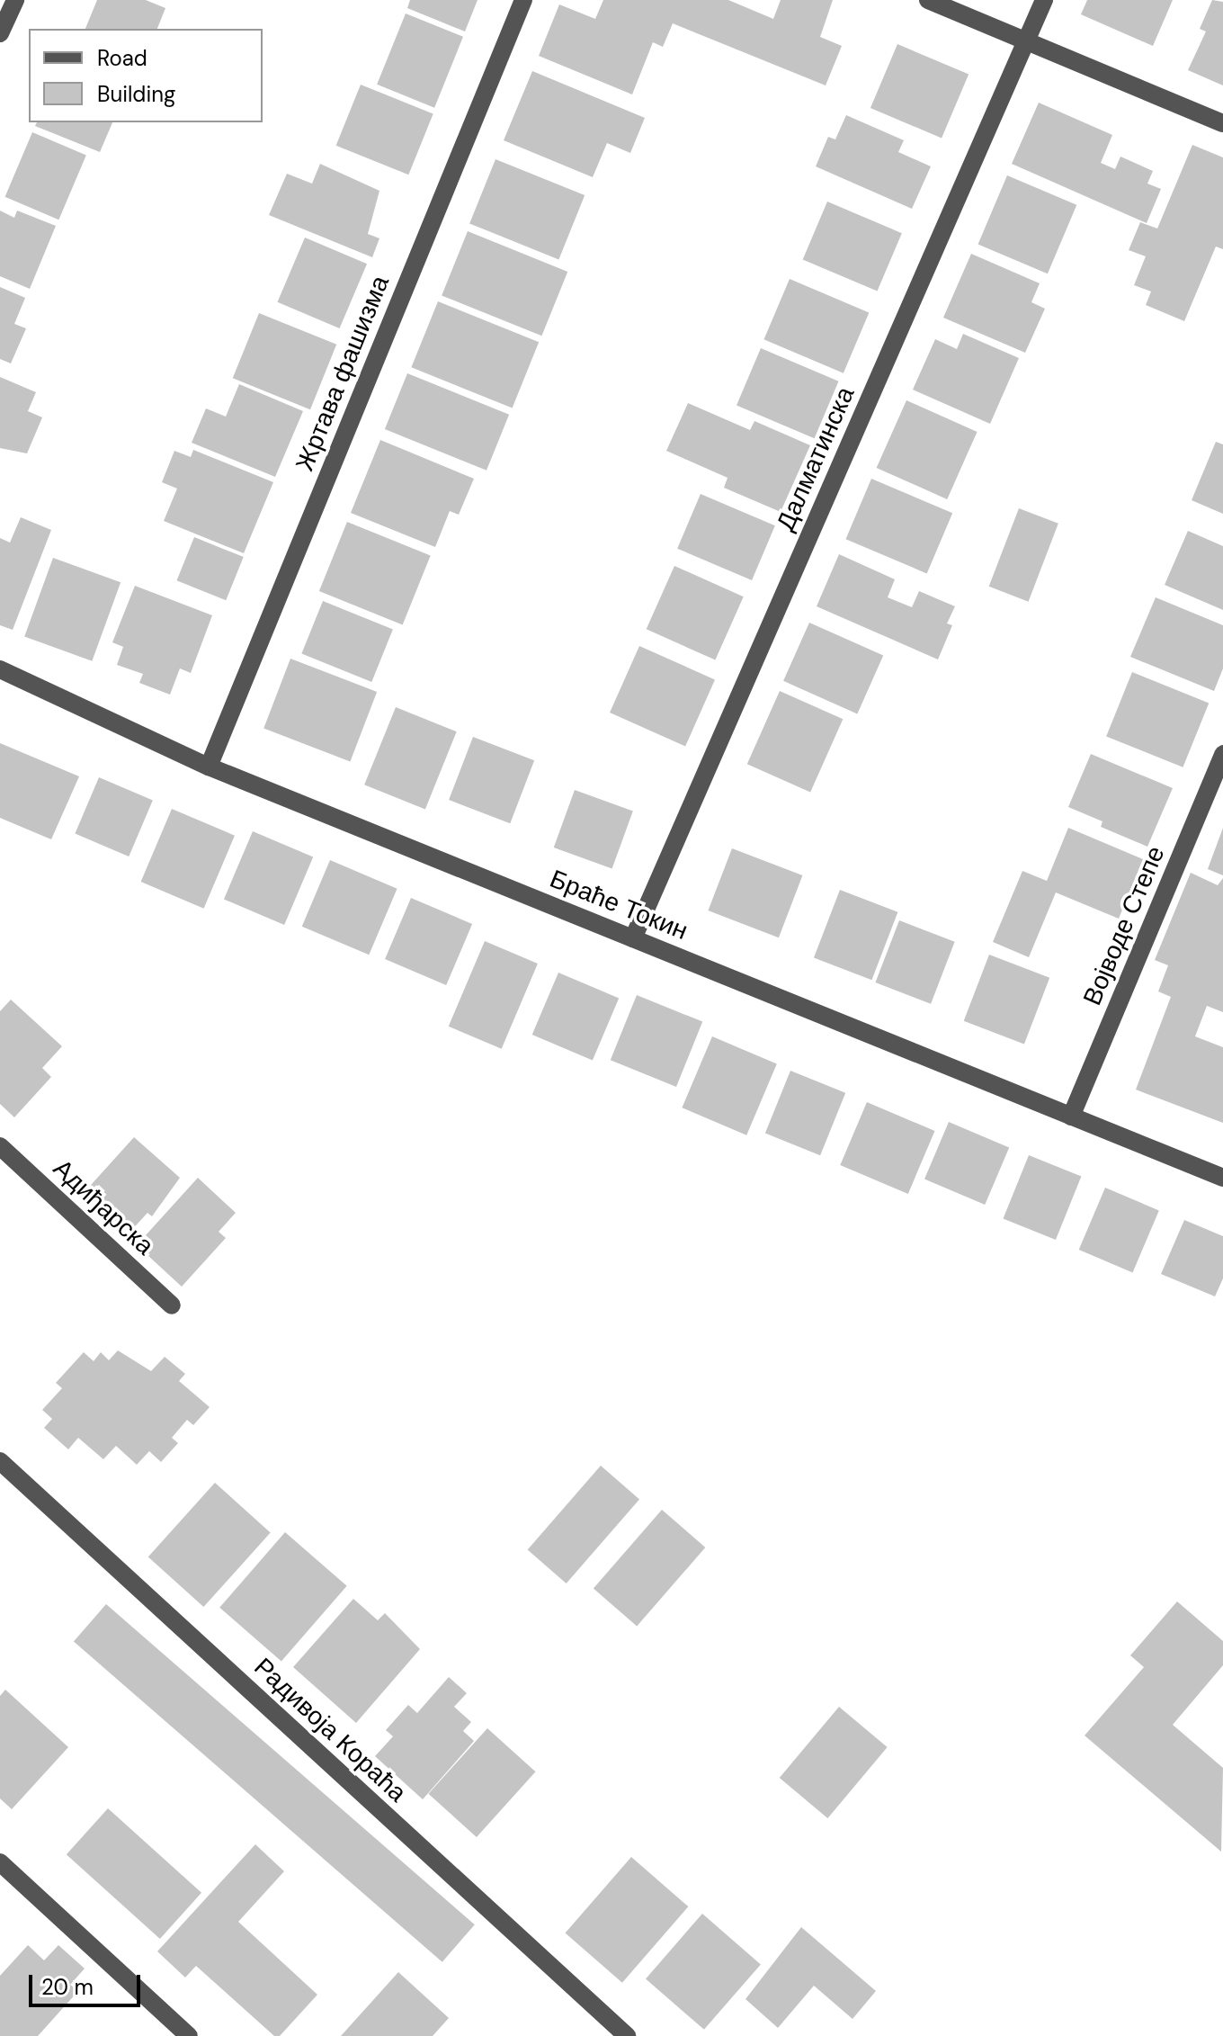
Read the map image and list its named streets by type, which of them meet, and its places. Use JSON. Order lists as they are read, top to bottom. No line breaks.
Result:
{"streets":{"street":["Жртава фашизма","Далматинска","Браће Токин","Војводе Степе","Адиђарска","Радивоја Кораћа"]},"crossings":[["Жртава фашизма","Браће Токин"],["Далматинска","Браће Токин"],["Браће Токин","Војводе Степе"]],"legend":["Road","Building"],"scale_bar":"20 m"}
